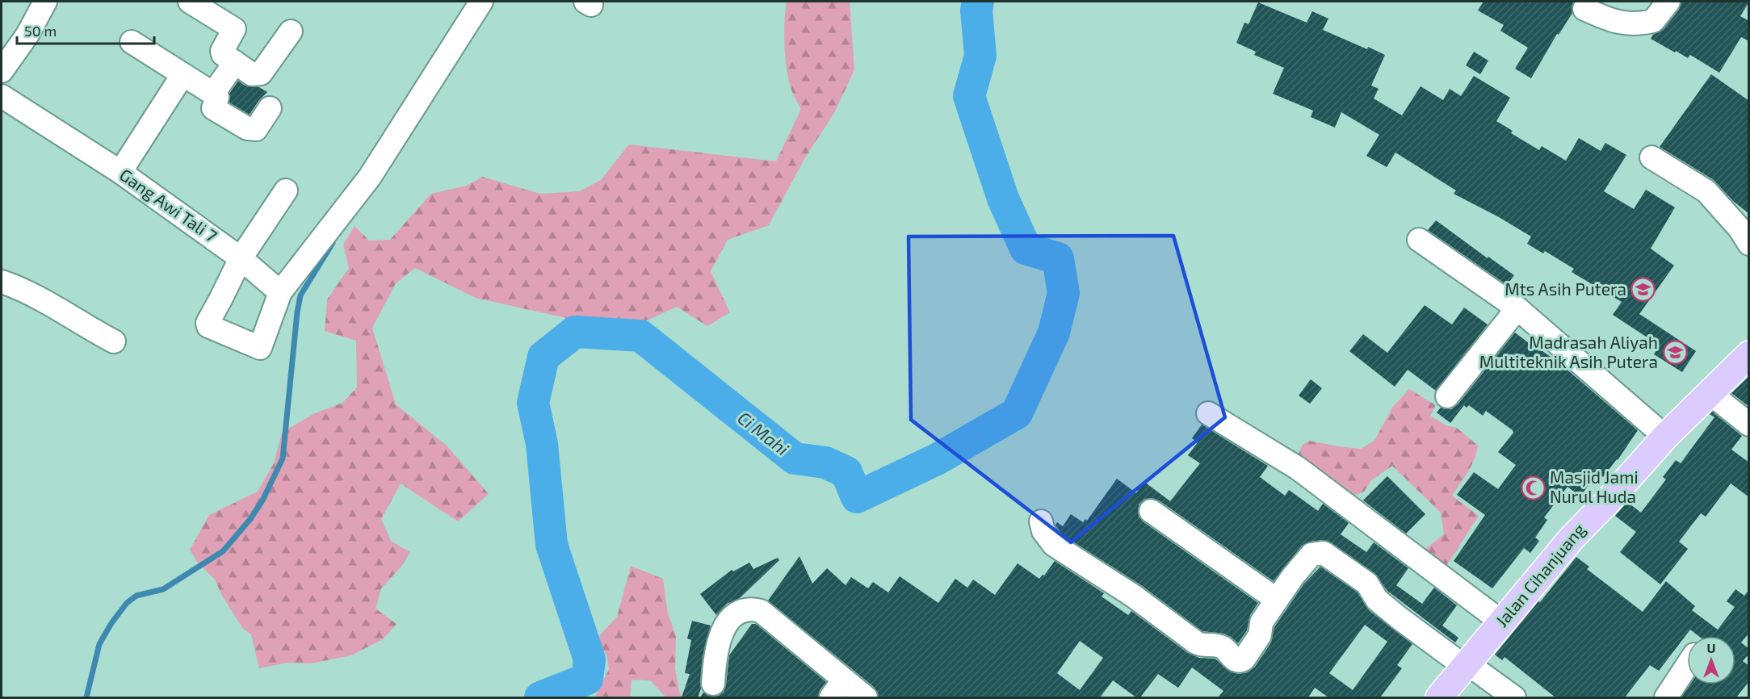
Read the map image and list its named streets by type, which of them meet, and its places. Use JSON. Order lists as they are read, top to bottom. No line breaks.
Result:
{"streets":{"main road":["Jalan Cihanjuang"],"street":["Gang Awi Tali 7"]},"water":["Ci Mahi"],"places":{"school or university":["Mts Asih Putera","Madrasah Aliyah Multiteknik Asih Putera"],"mosque":["Masjid Jami Nurul Huda"]},"scale_bar":"50 m","north":"top"}
